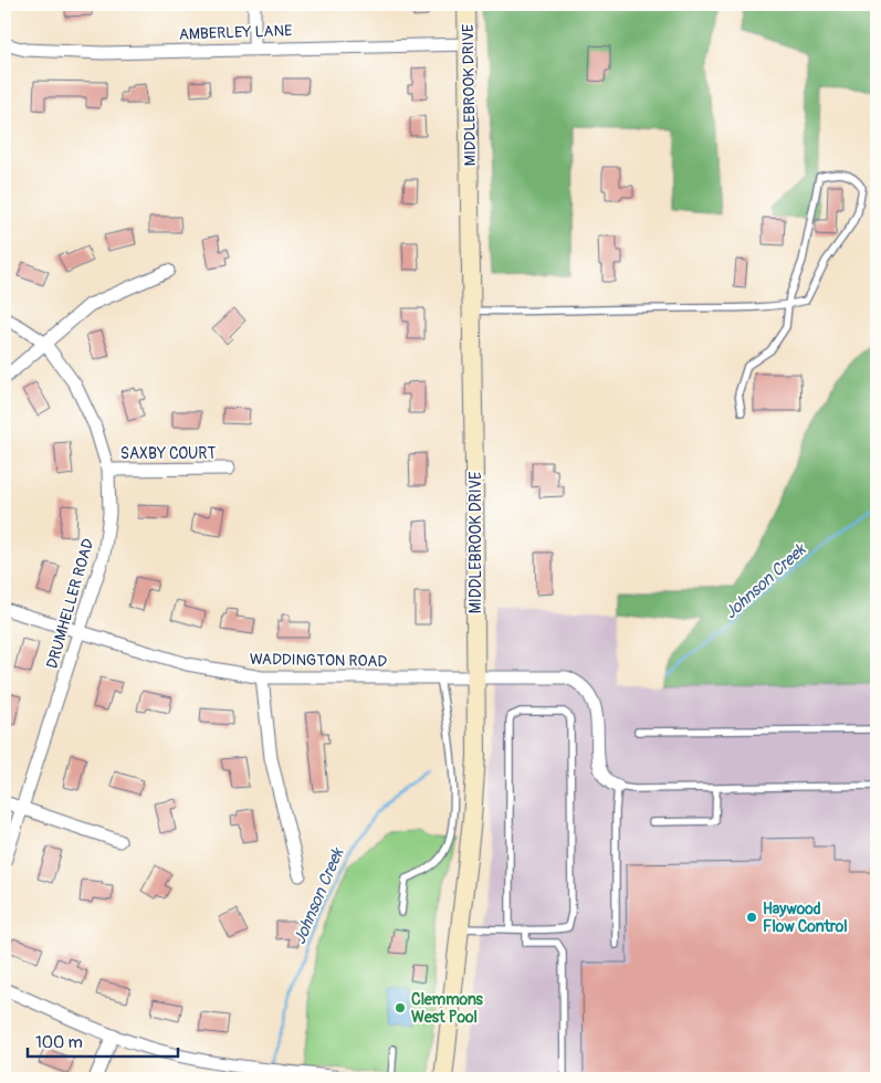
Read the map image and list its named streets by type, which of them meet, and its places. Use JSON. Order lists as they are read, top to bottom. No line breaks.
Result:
{"streets":{"street":["AMBERLEY LANE","MIDDLEBROOK DRIVE","SAXBY COURT","DRUMHELLER ROAD","WADDINGTON ROAD"]},"crossings":[["AMBERLEY LANE","MIDDLEBROOK DRIVE"],["MIDDLEBROOK DRIVE","WADDINGTON ROAD"],["SAXBY COURT","DRUMHELLER ROAD"],["DRUMHELLER ROAD","WADDINGTON ROAD"]],"water":["Johnson Creek"],"places":["Haywood Flow Control","Clemmons West Pool"],"scale_bar":"100 m"}
